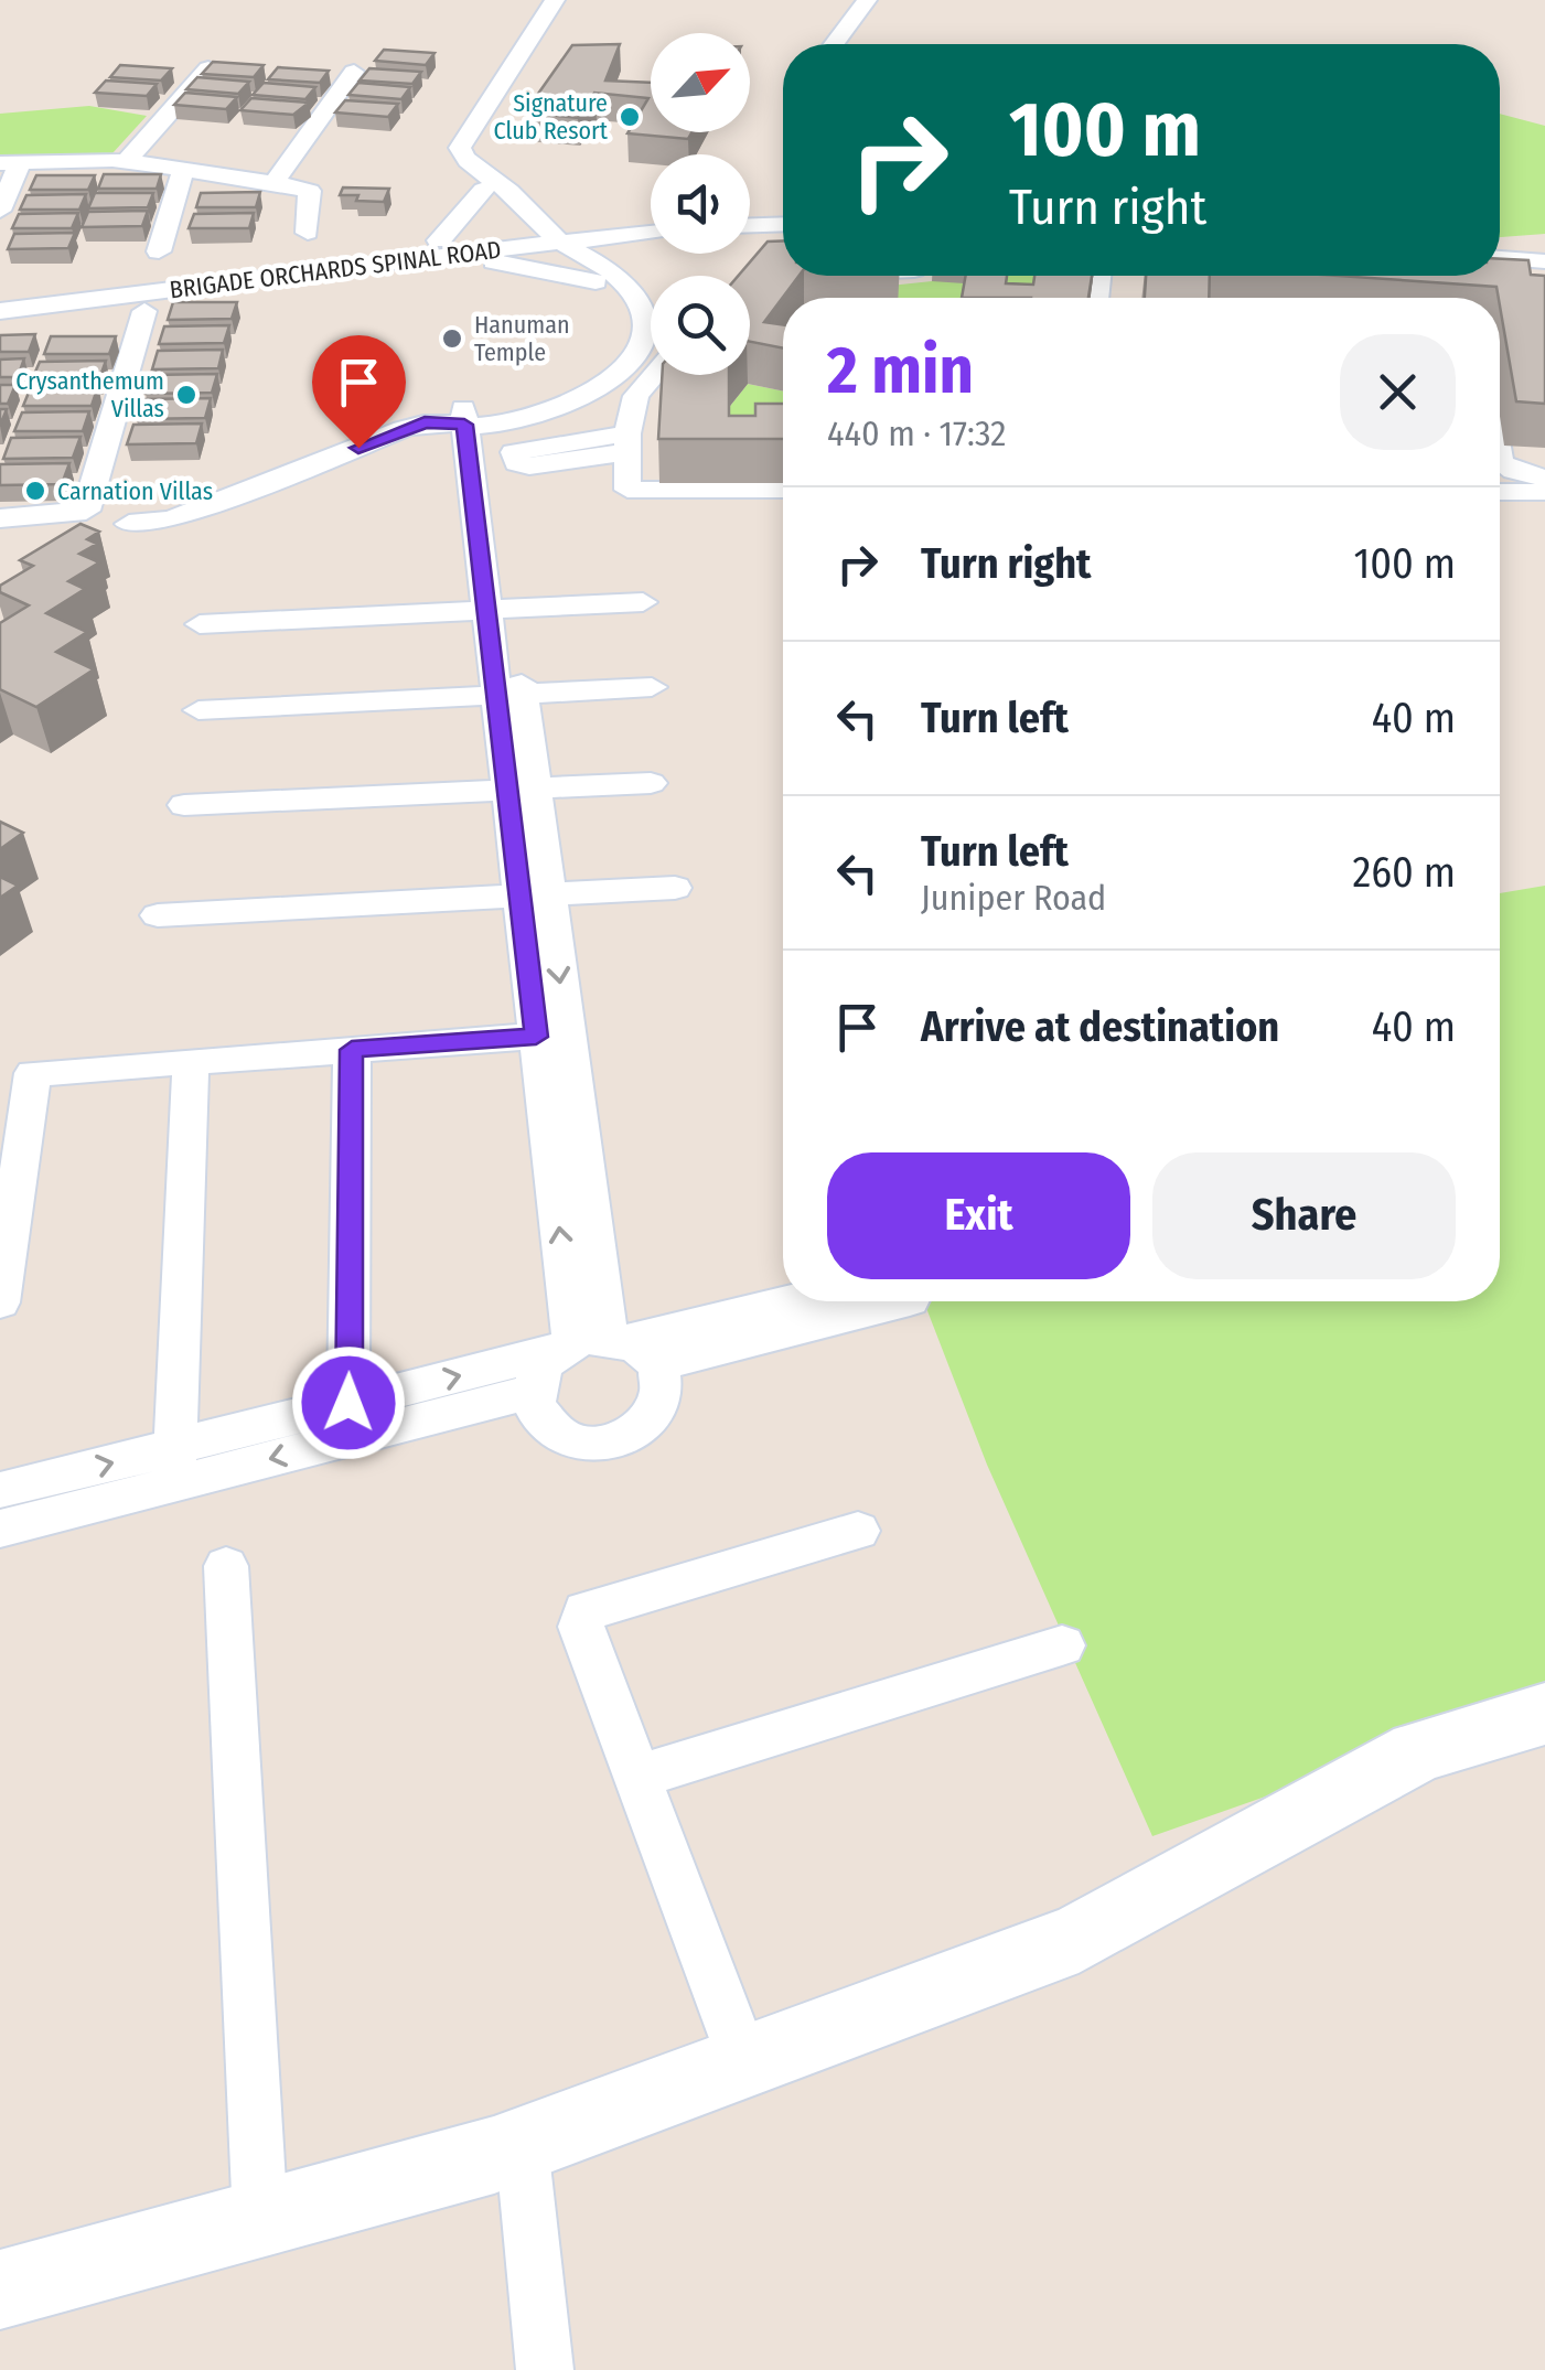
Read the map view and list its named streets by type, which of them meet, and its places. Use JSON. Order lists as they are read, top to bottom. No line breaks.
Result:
{"streets":{"street":["BRIGADE ORCHARDS SPINAL ROAD"]},"places":["Signature Club Resort","Hanuman Temple","Crysanthemum Villas","Carnation Villas"],"north":"top right","page":{"turn":["100 m","Turn right"],"heading":["2 min","440 m · 17:32"],"list":[{"name":"Turn right","value":"100 m"},{"name":"Turn left","value":"40 m"},{"name":"Turn left","note":"Juniper Road","value":"260 m"},{"name":"Arrive at destination","value":"40 m"}],"buttons":["Exit","Share"]}}
